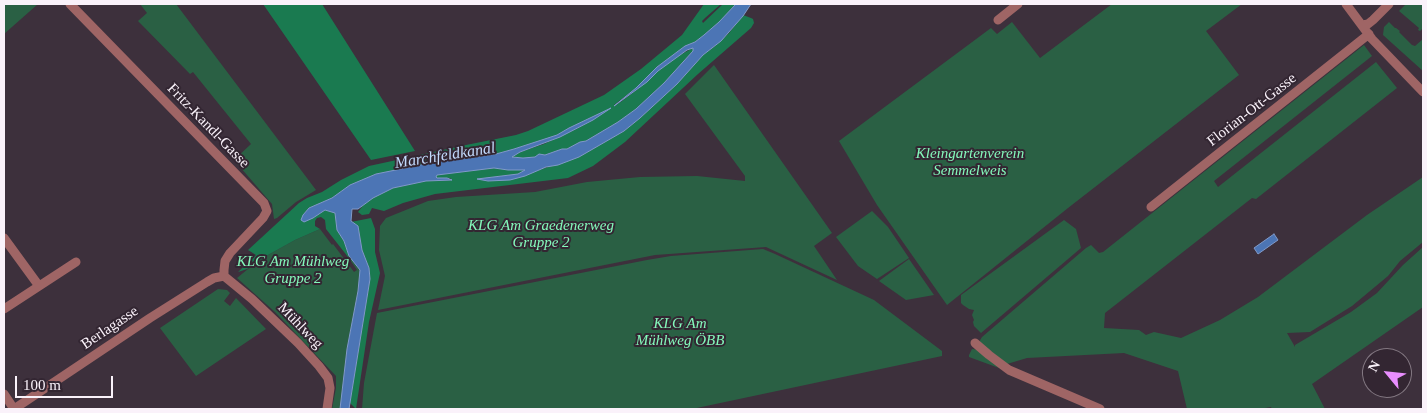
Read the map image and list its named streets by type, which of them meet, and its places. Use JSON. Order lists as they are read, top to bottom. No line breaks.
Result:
{"streets":{"street":["Florian-Ott-Gasse","Fritz-Kandl-Gasse","Mühlweg","Berlagasse"]},"crossings":[["Fritz-Kandl-Gasse","Mühlweg"],["Fritz-Kandl-Gasse","Berlagasse"],["Mühlweg","Berlagasse"]],"water":["Marchfeldkanal"],"parks":["Kleingartenverein Semmelweis","KLG Am Graedenerweg Gruppe 2","KLG Am Mühlweg Gruppe 2","KLG Am Mühlweg ÖBB"],"scale_bar":"100 m","north":"top left"}
